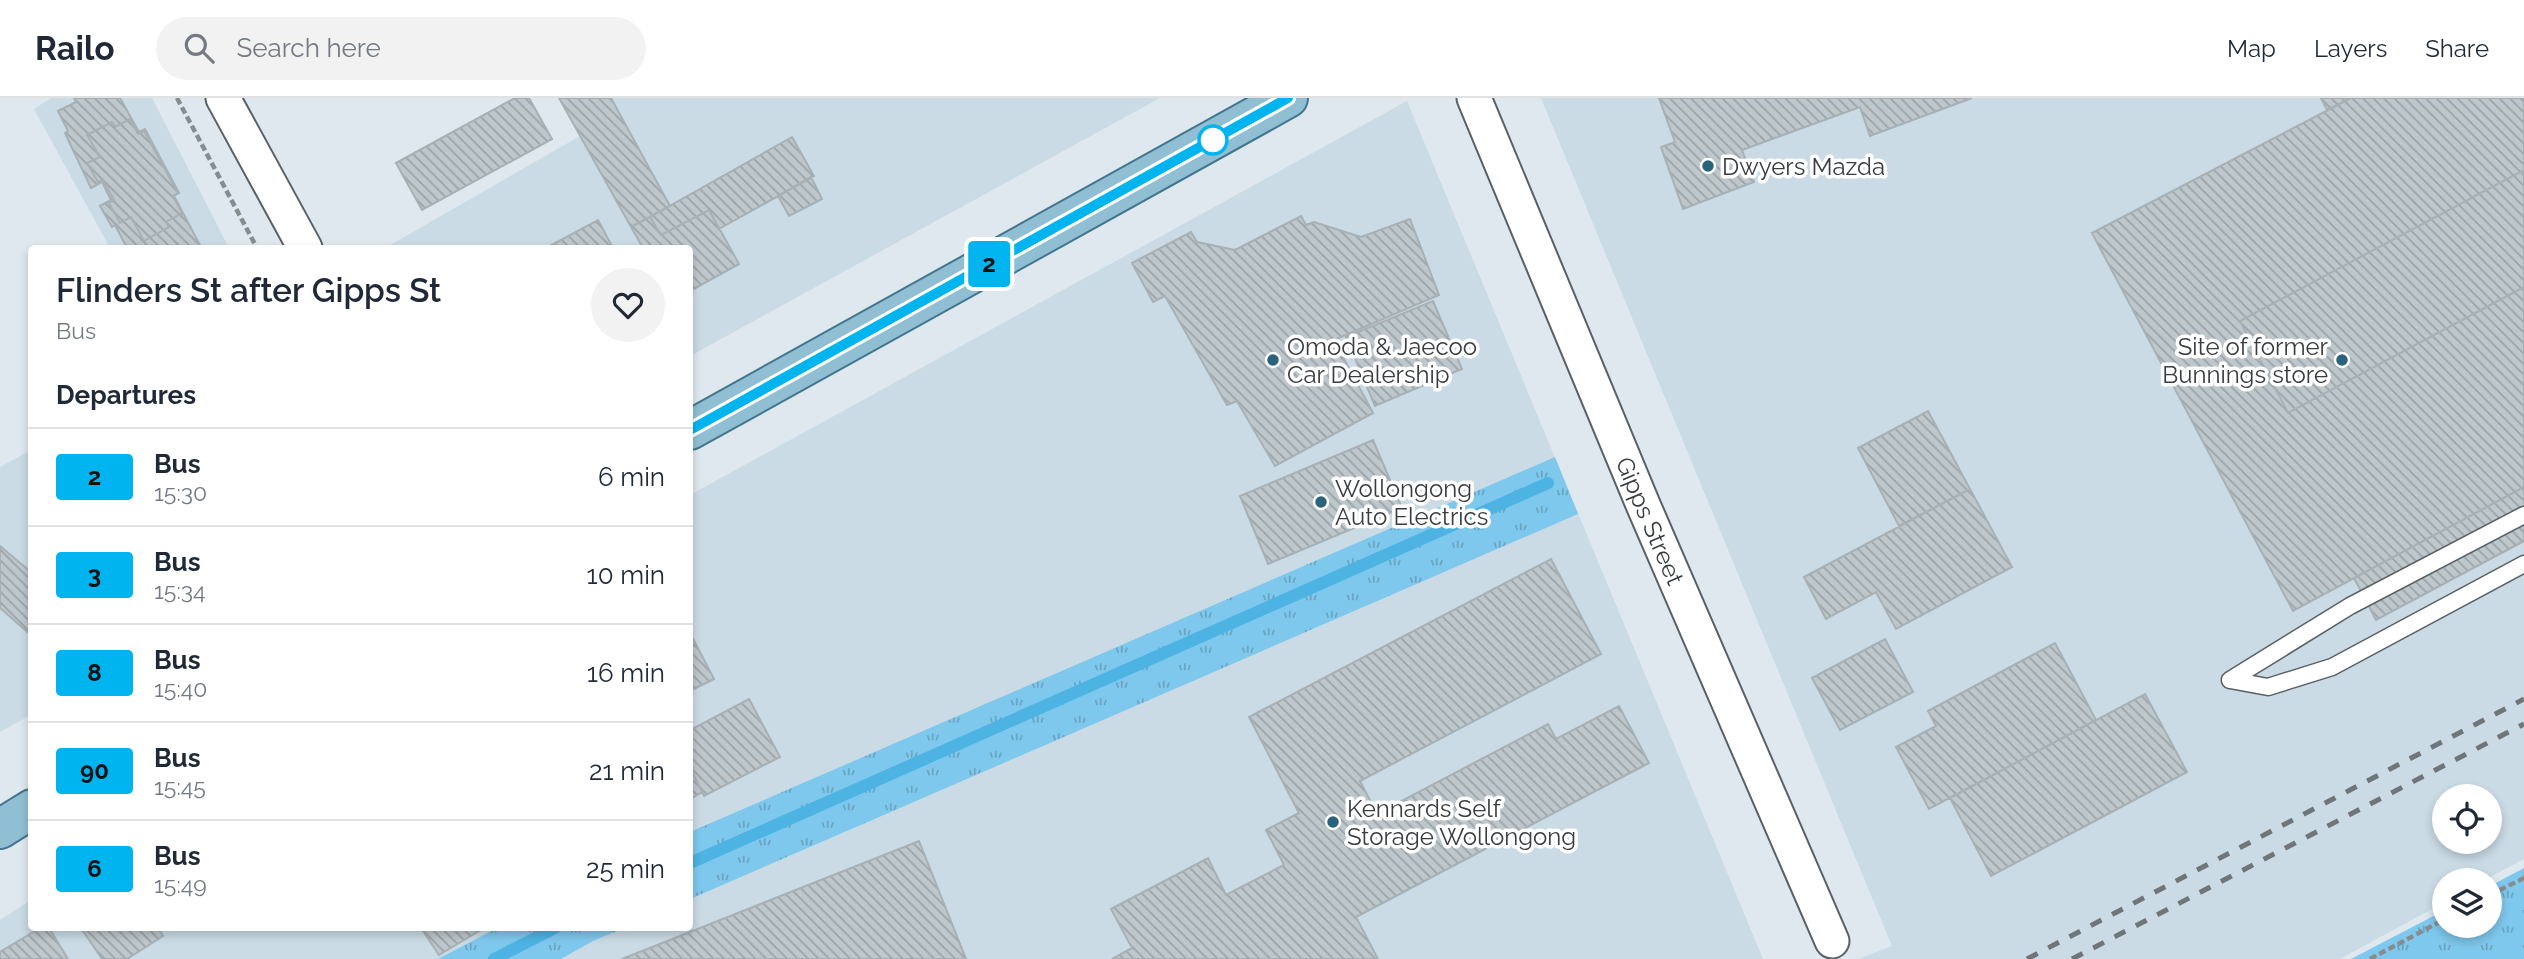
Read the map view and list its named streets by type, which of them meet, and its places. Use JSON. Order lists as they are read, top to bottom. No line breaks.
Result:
{"streets":{"street":["Gipps Street"]},"places":["Dwyers Mazda","Omoda & Jaecoo Car Dealership","Site of former Bunnings store","Wollongong Auto Electrics","Kennards Self Storage Wollongong"],"lines":["bus line 2"],"page":{"header":"Railo","search":"Search here","nav":["Map","Layers","Share"],"on_map":"2","heading":[["Flinders St after Gipps St","Bus"],"Departures"],"list":[{"mark":"2","name":"Bus","note":"15:30","value":"6 min"},{"mark":"3","name":"Bus","note":"15:34","value":"10 min"},{"mark":"8","name":"Bus","note":"15:40","value":"16 min"},{"mark":"90","name":"Bus","note":"15:45","value":"21 min"},{"mark":"6","name":"Bus","note":"15:49","value":"25 min"}]}}
